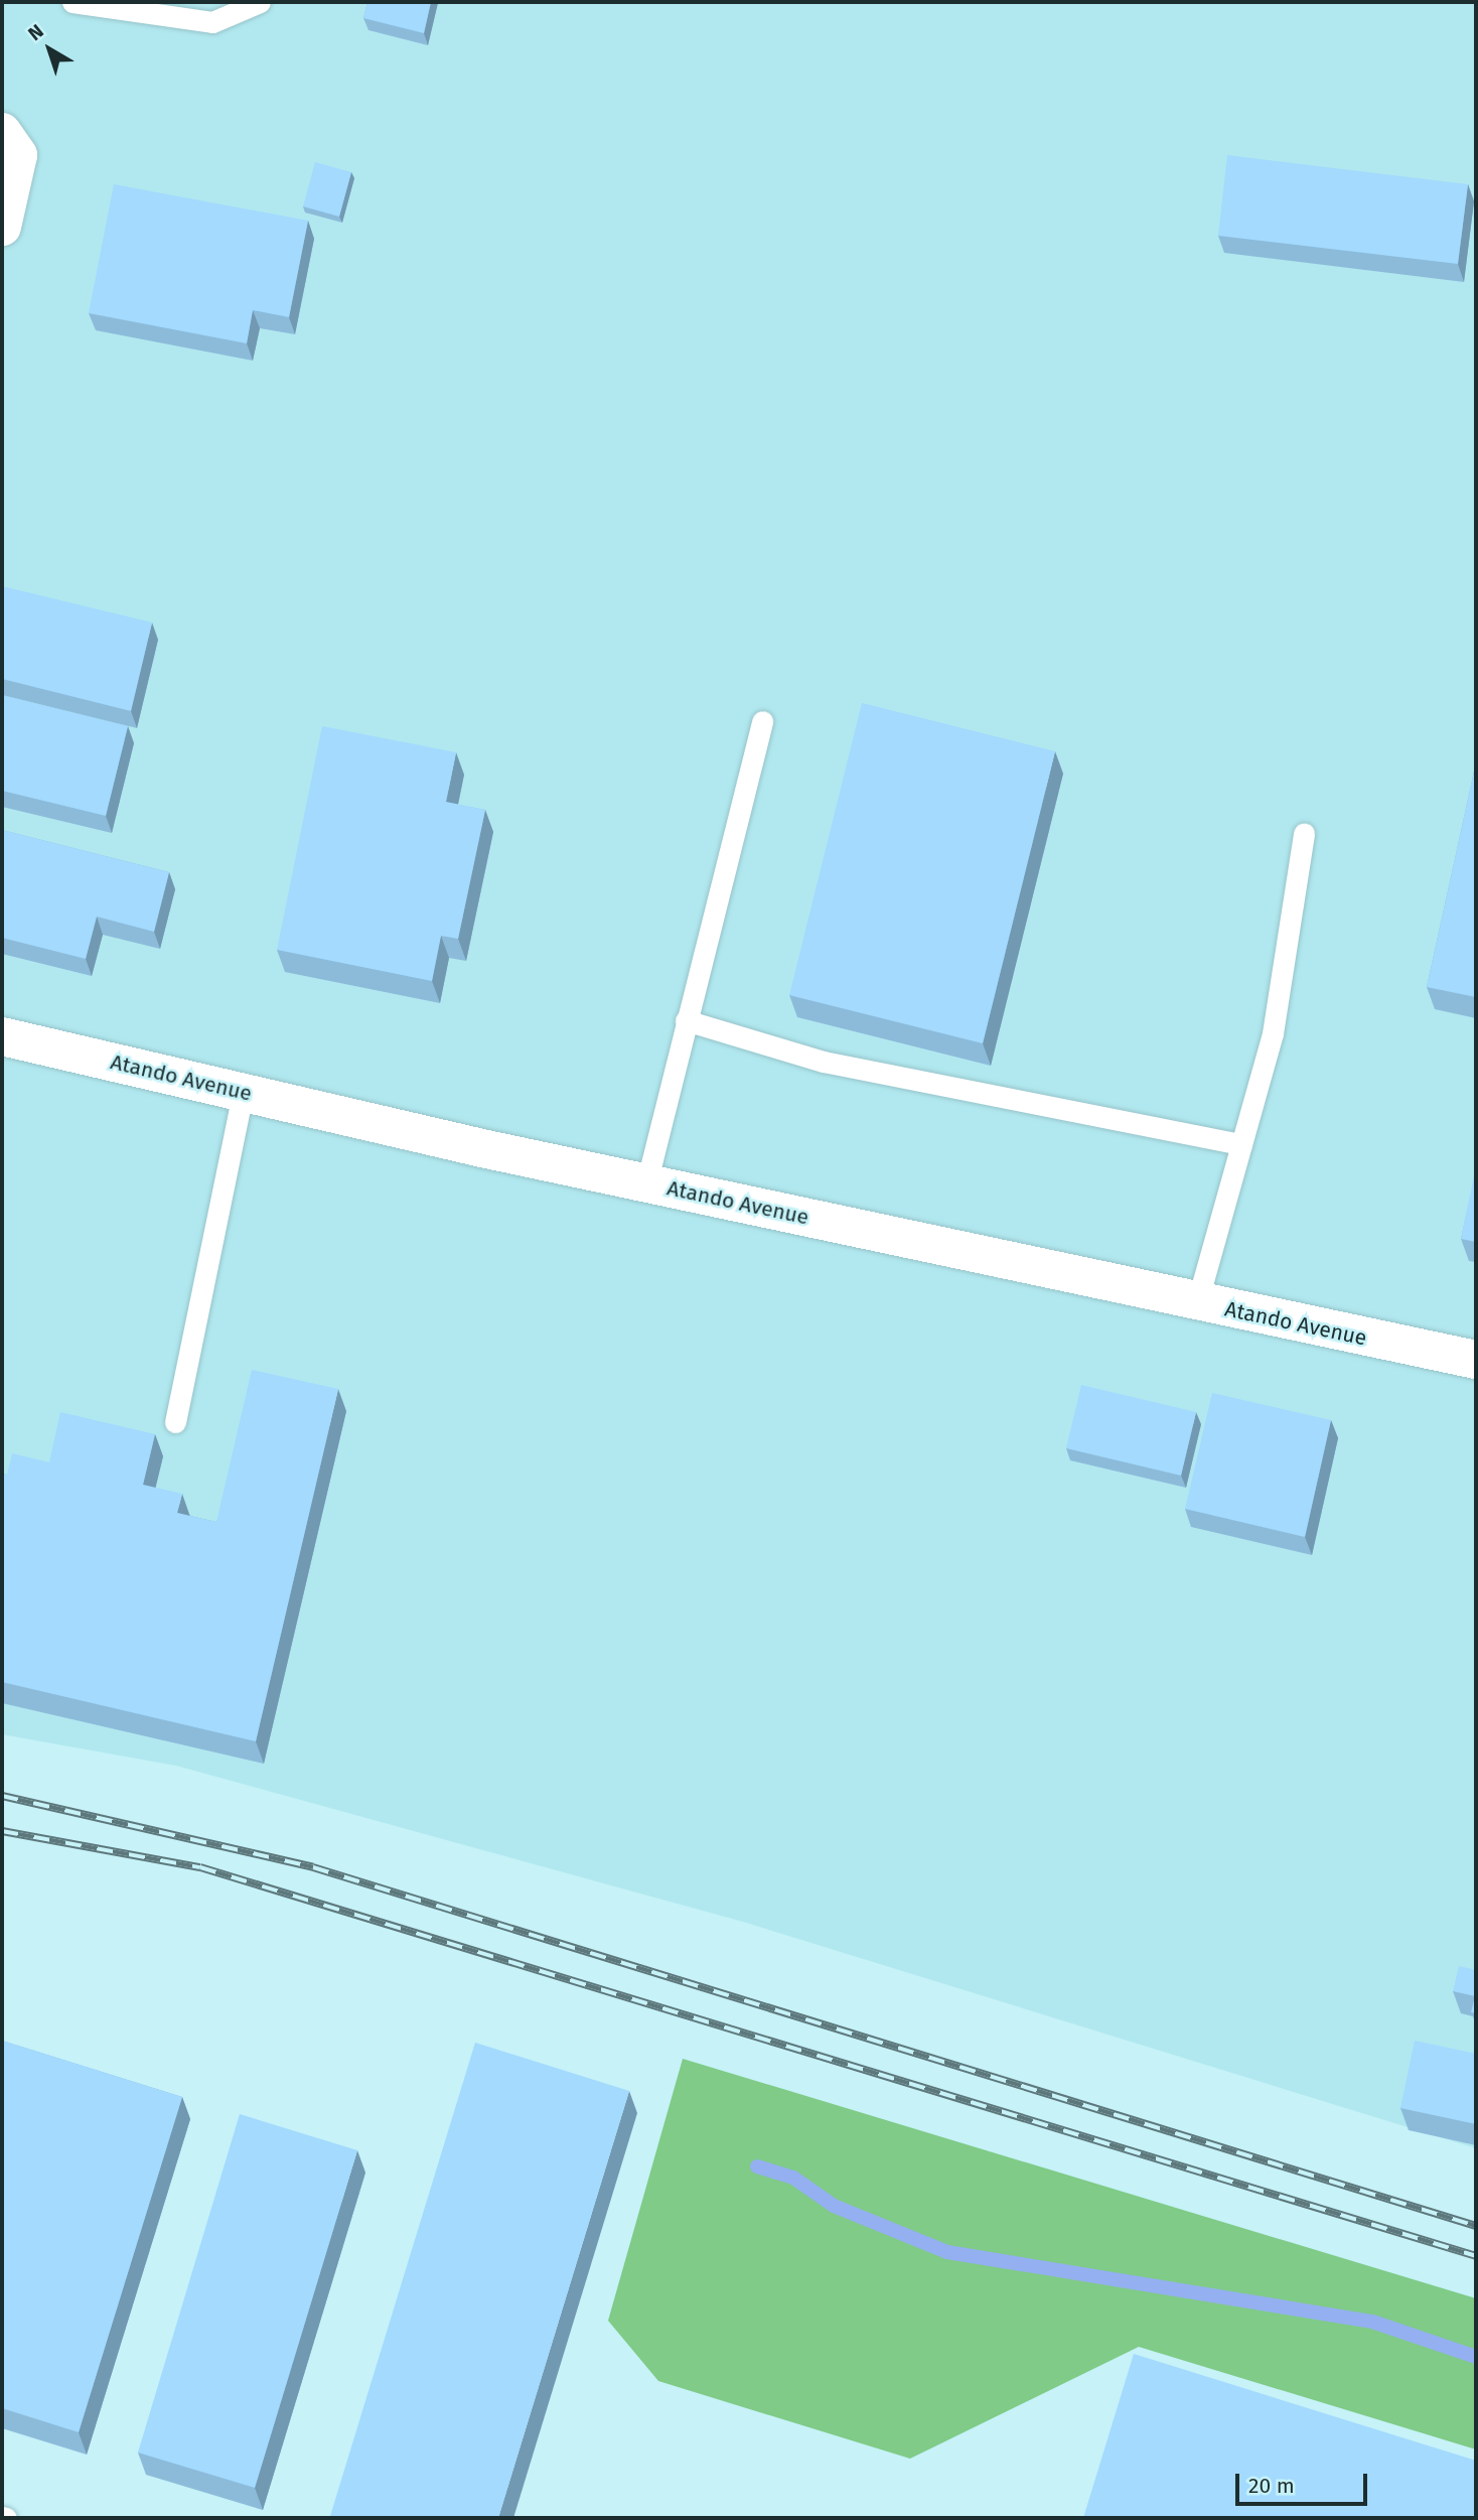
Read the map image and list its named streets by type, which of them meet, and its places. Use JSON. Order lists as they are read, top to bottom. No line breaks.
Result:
{"streets":{"main road":["Atando Avenue"]},"scale_bar":"20 m","north":"top left"}
